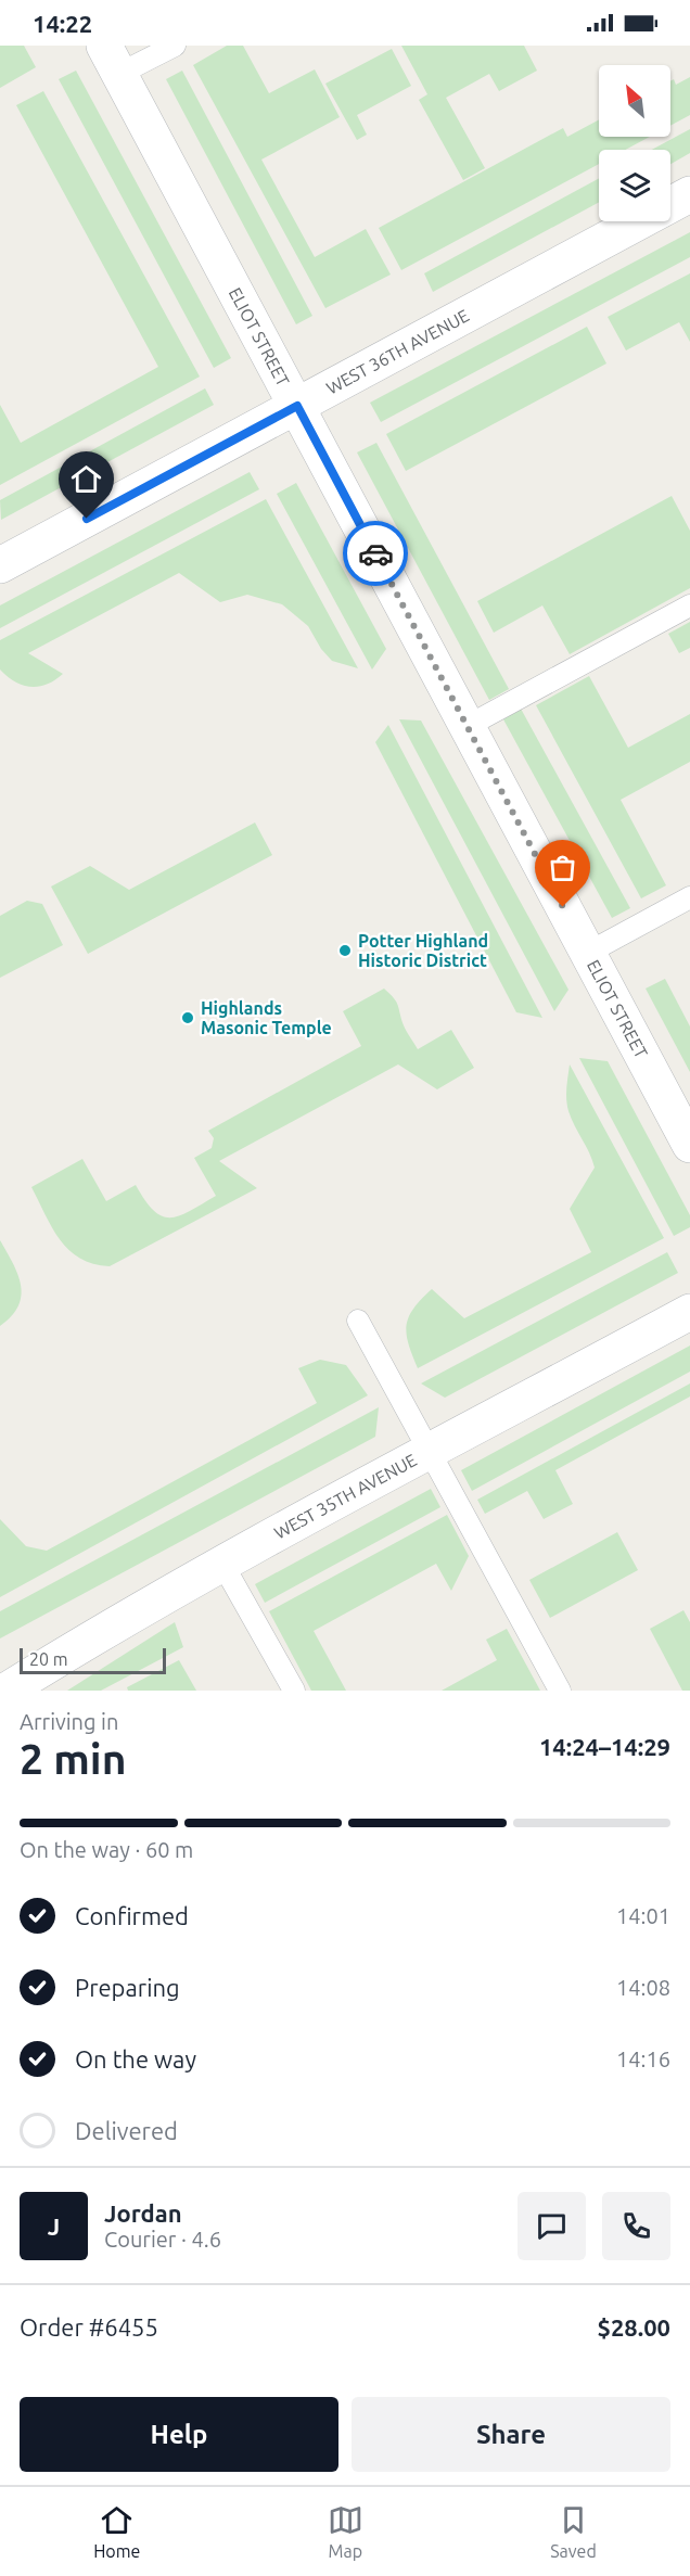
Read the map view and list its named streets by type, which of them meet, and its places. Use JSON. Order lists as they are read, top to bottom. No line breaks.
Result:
{"streets":{"street":["ELIOT STREET","WEST 36TH AVENUE","WEST 35TH AVENUE"]},"crossings":[["ELIOT STREET","WEST 36TH AVENUE"]],"places":["Potter Highland Historic District","Highlands Masonic Temple"],"scale_bar":"20 m","north":"top left","page":{"status":"14:22","scale":"20 m","heading":["2 min","Arriving in","14:24–14:29"],"panel":["Jordan","Courier · 4.6","Order #6455","$28.00"],"bar":"On the way · 60 m","list":[["Confirmed","14:01"],["Preparing","14:08"],["On the way","14:16"],"Delivered"],"round":"J","buttons":["Help","Share"],"tabs":["Home","Map","Saved"]}}
